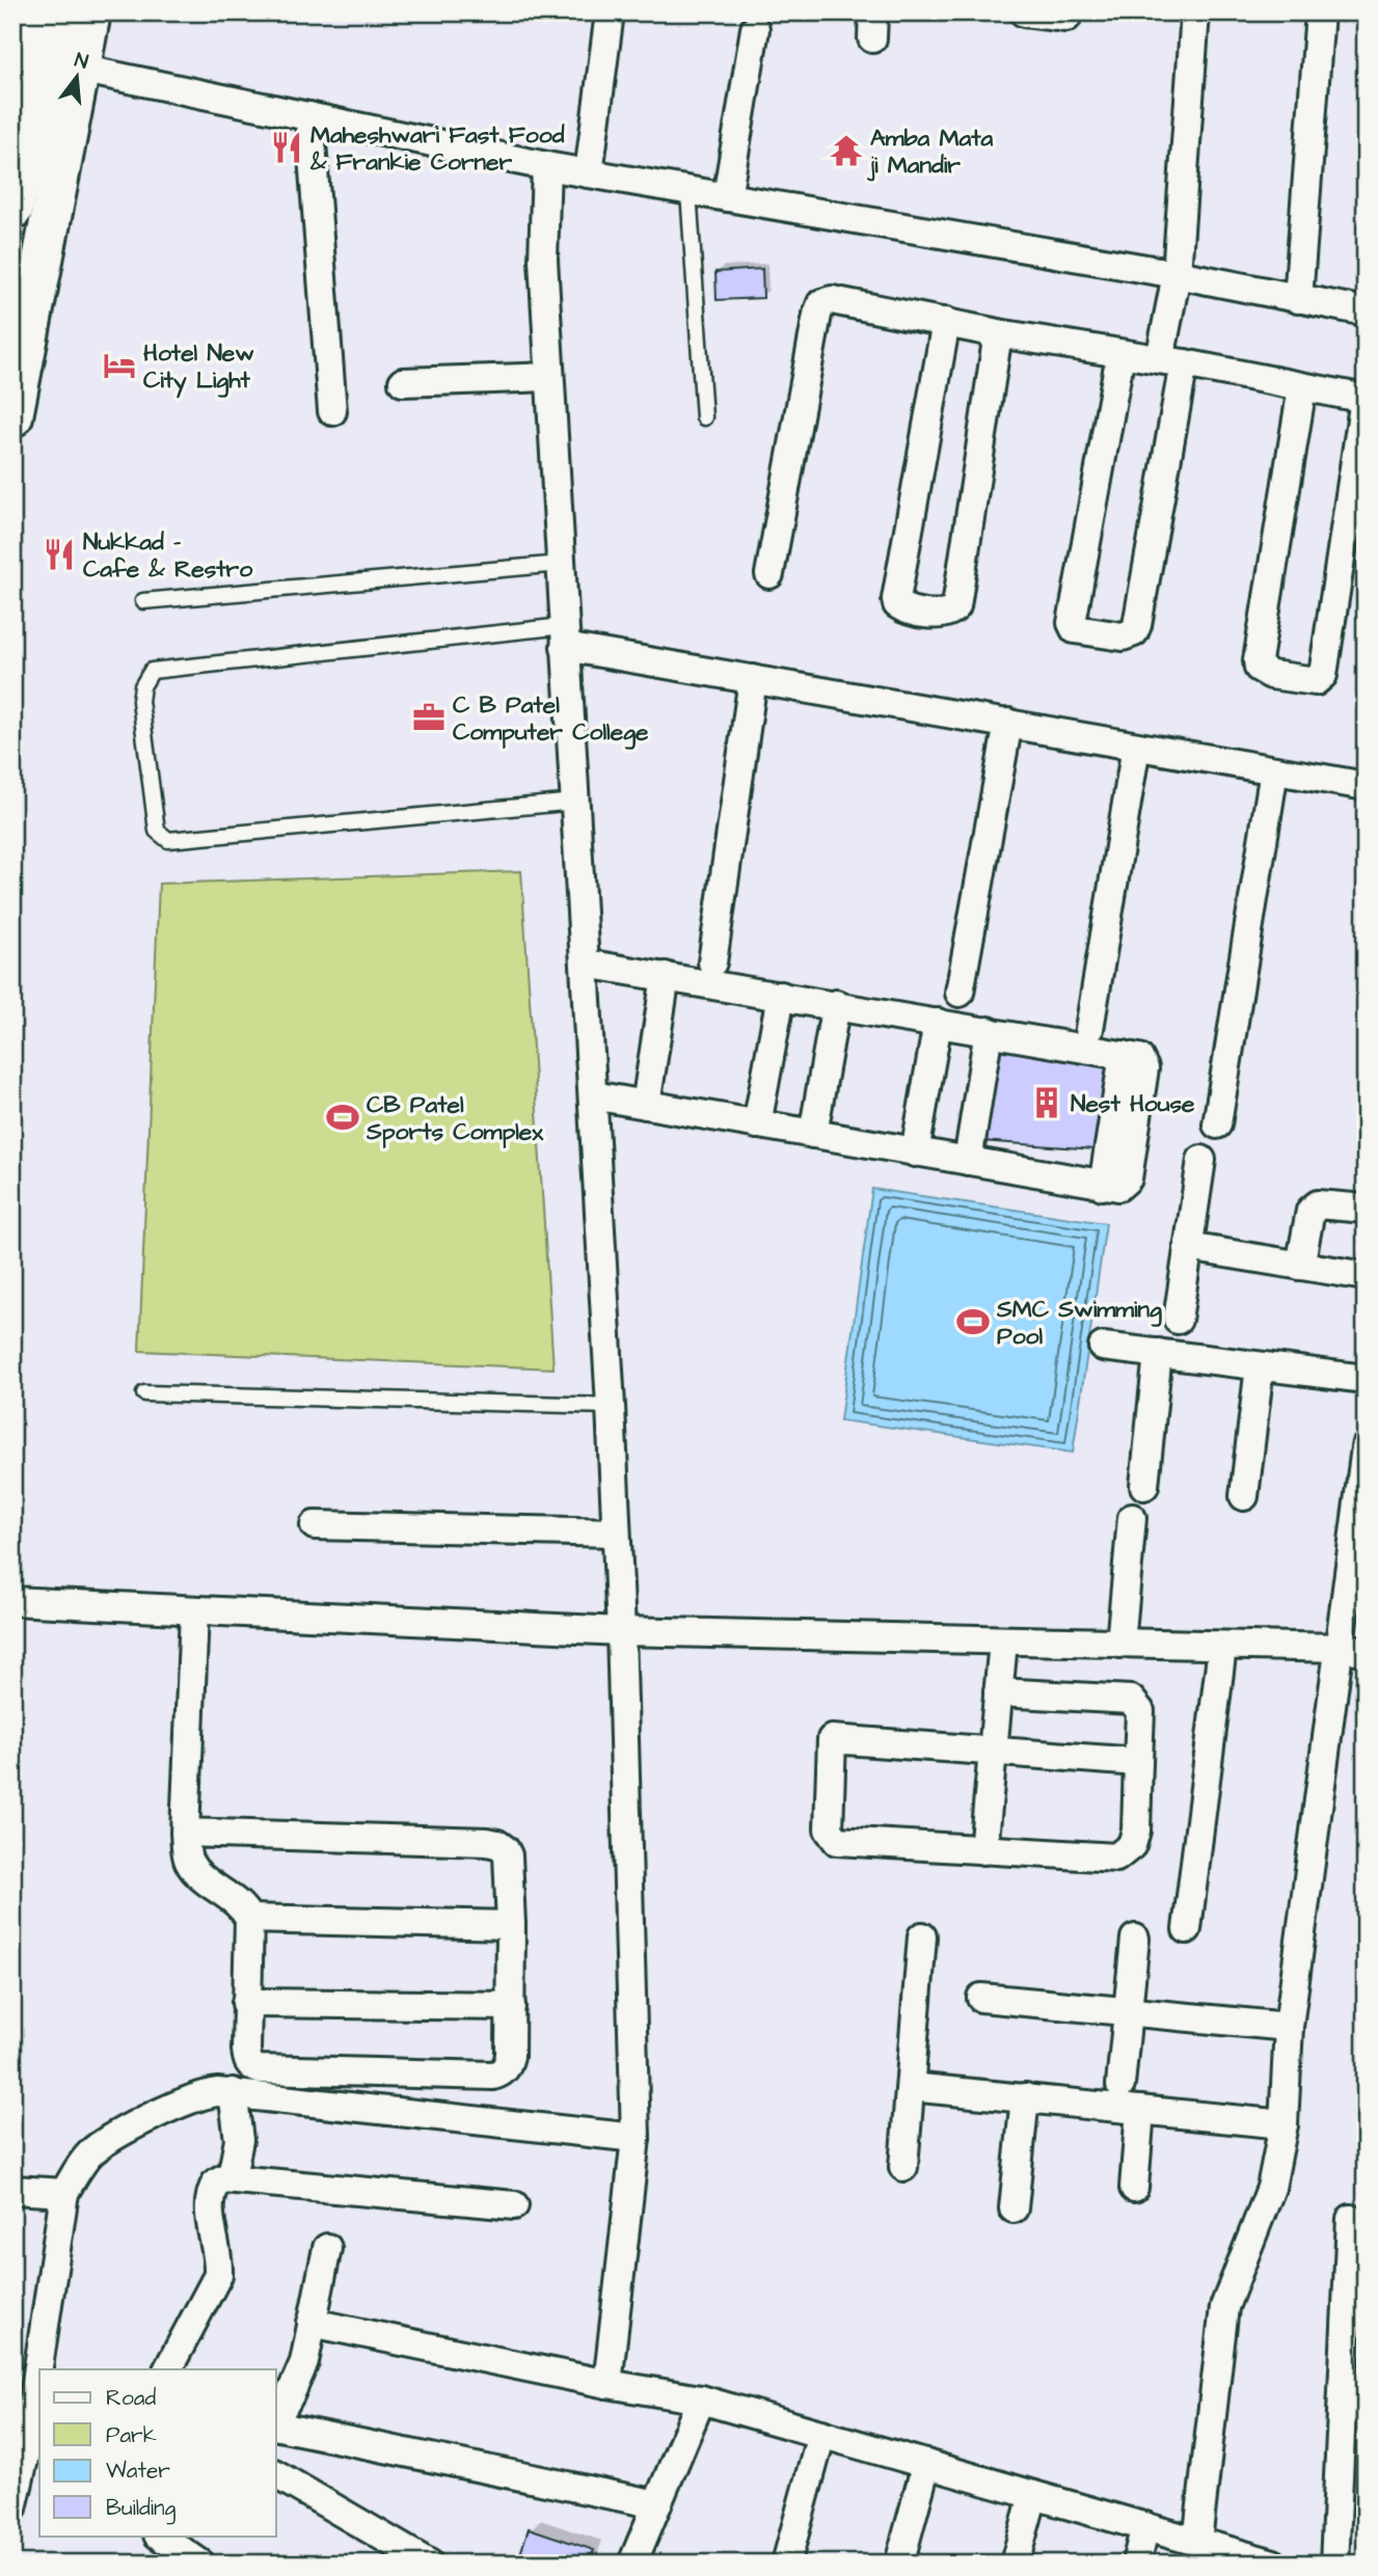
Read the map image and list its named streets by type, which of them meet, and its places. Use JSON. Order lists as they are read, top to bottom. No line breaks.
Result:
{"places":{"restaurant":["Maheshwari Fast Food & Frankie Corner","Nukkad - Cafe & Restro"],"temple":["Amba Mata ji Mandir"],"hotel":["Hotel New City Light"],"office":["C B Patel Computer College"],"building":["Nest House"],"sports":["CB Patel Sports Complex","SMC Swimming Pool"]},"legend":["Road","Park","Water","Building"],"north":"top"}
